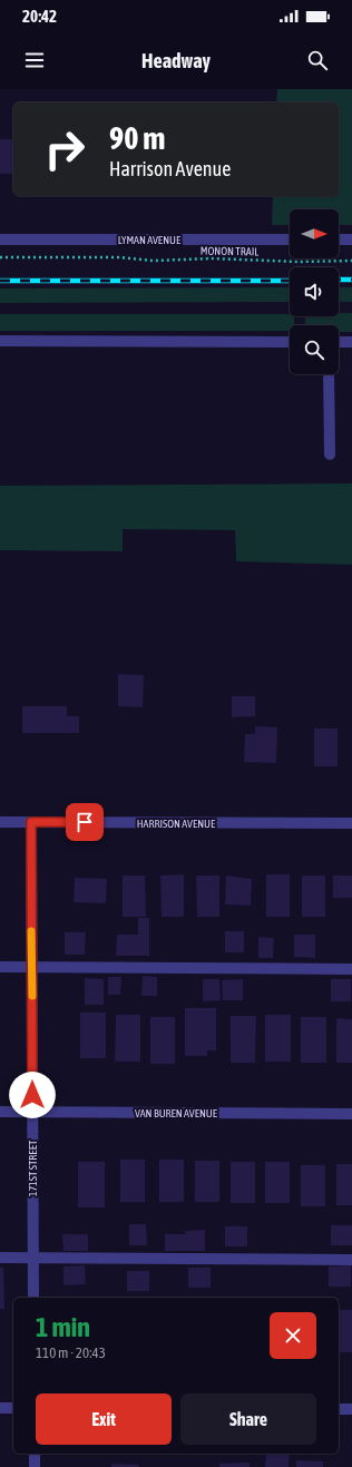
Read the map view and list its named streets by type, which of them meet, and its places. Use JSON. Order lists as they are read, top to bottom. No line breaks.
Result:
{"streets":{"street":["LYMAN AVENUE","HARRISON AVENUE","VAN BUREN AVENUE","171ST STREET"],"path":["MONON TRAIL"]},"crossings":[["HARRISON AVENUE","171ST STREET"],["VAN BUREN AVENUE","171ST STREET"]],"north":"right","page":{"status":"20:42","header":"Headway","turn":["90 m","Harrison Avenue"],"heading":["1 min","110 m · 20:43"],"buttons":["Exit","Share"]}}
